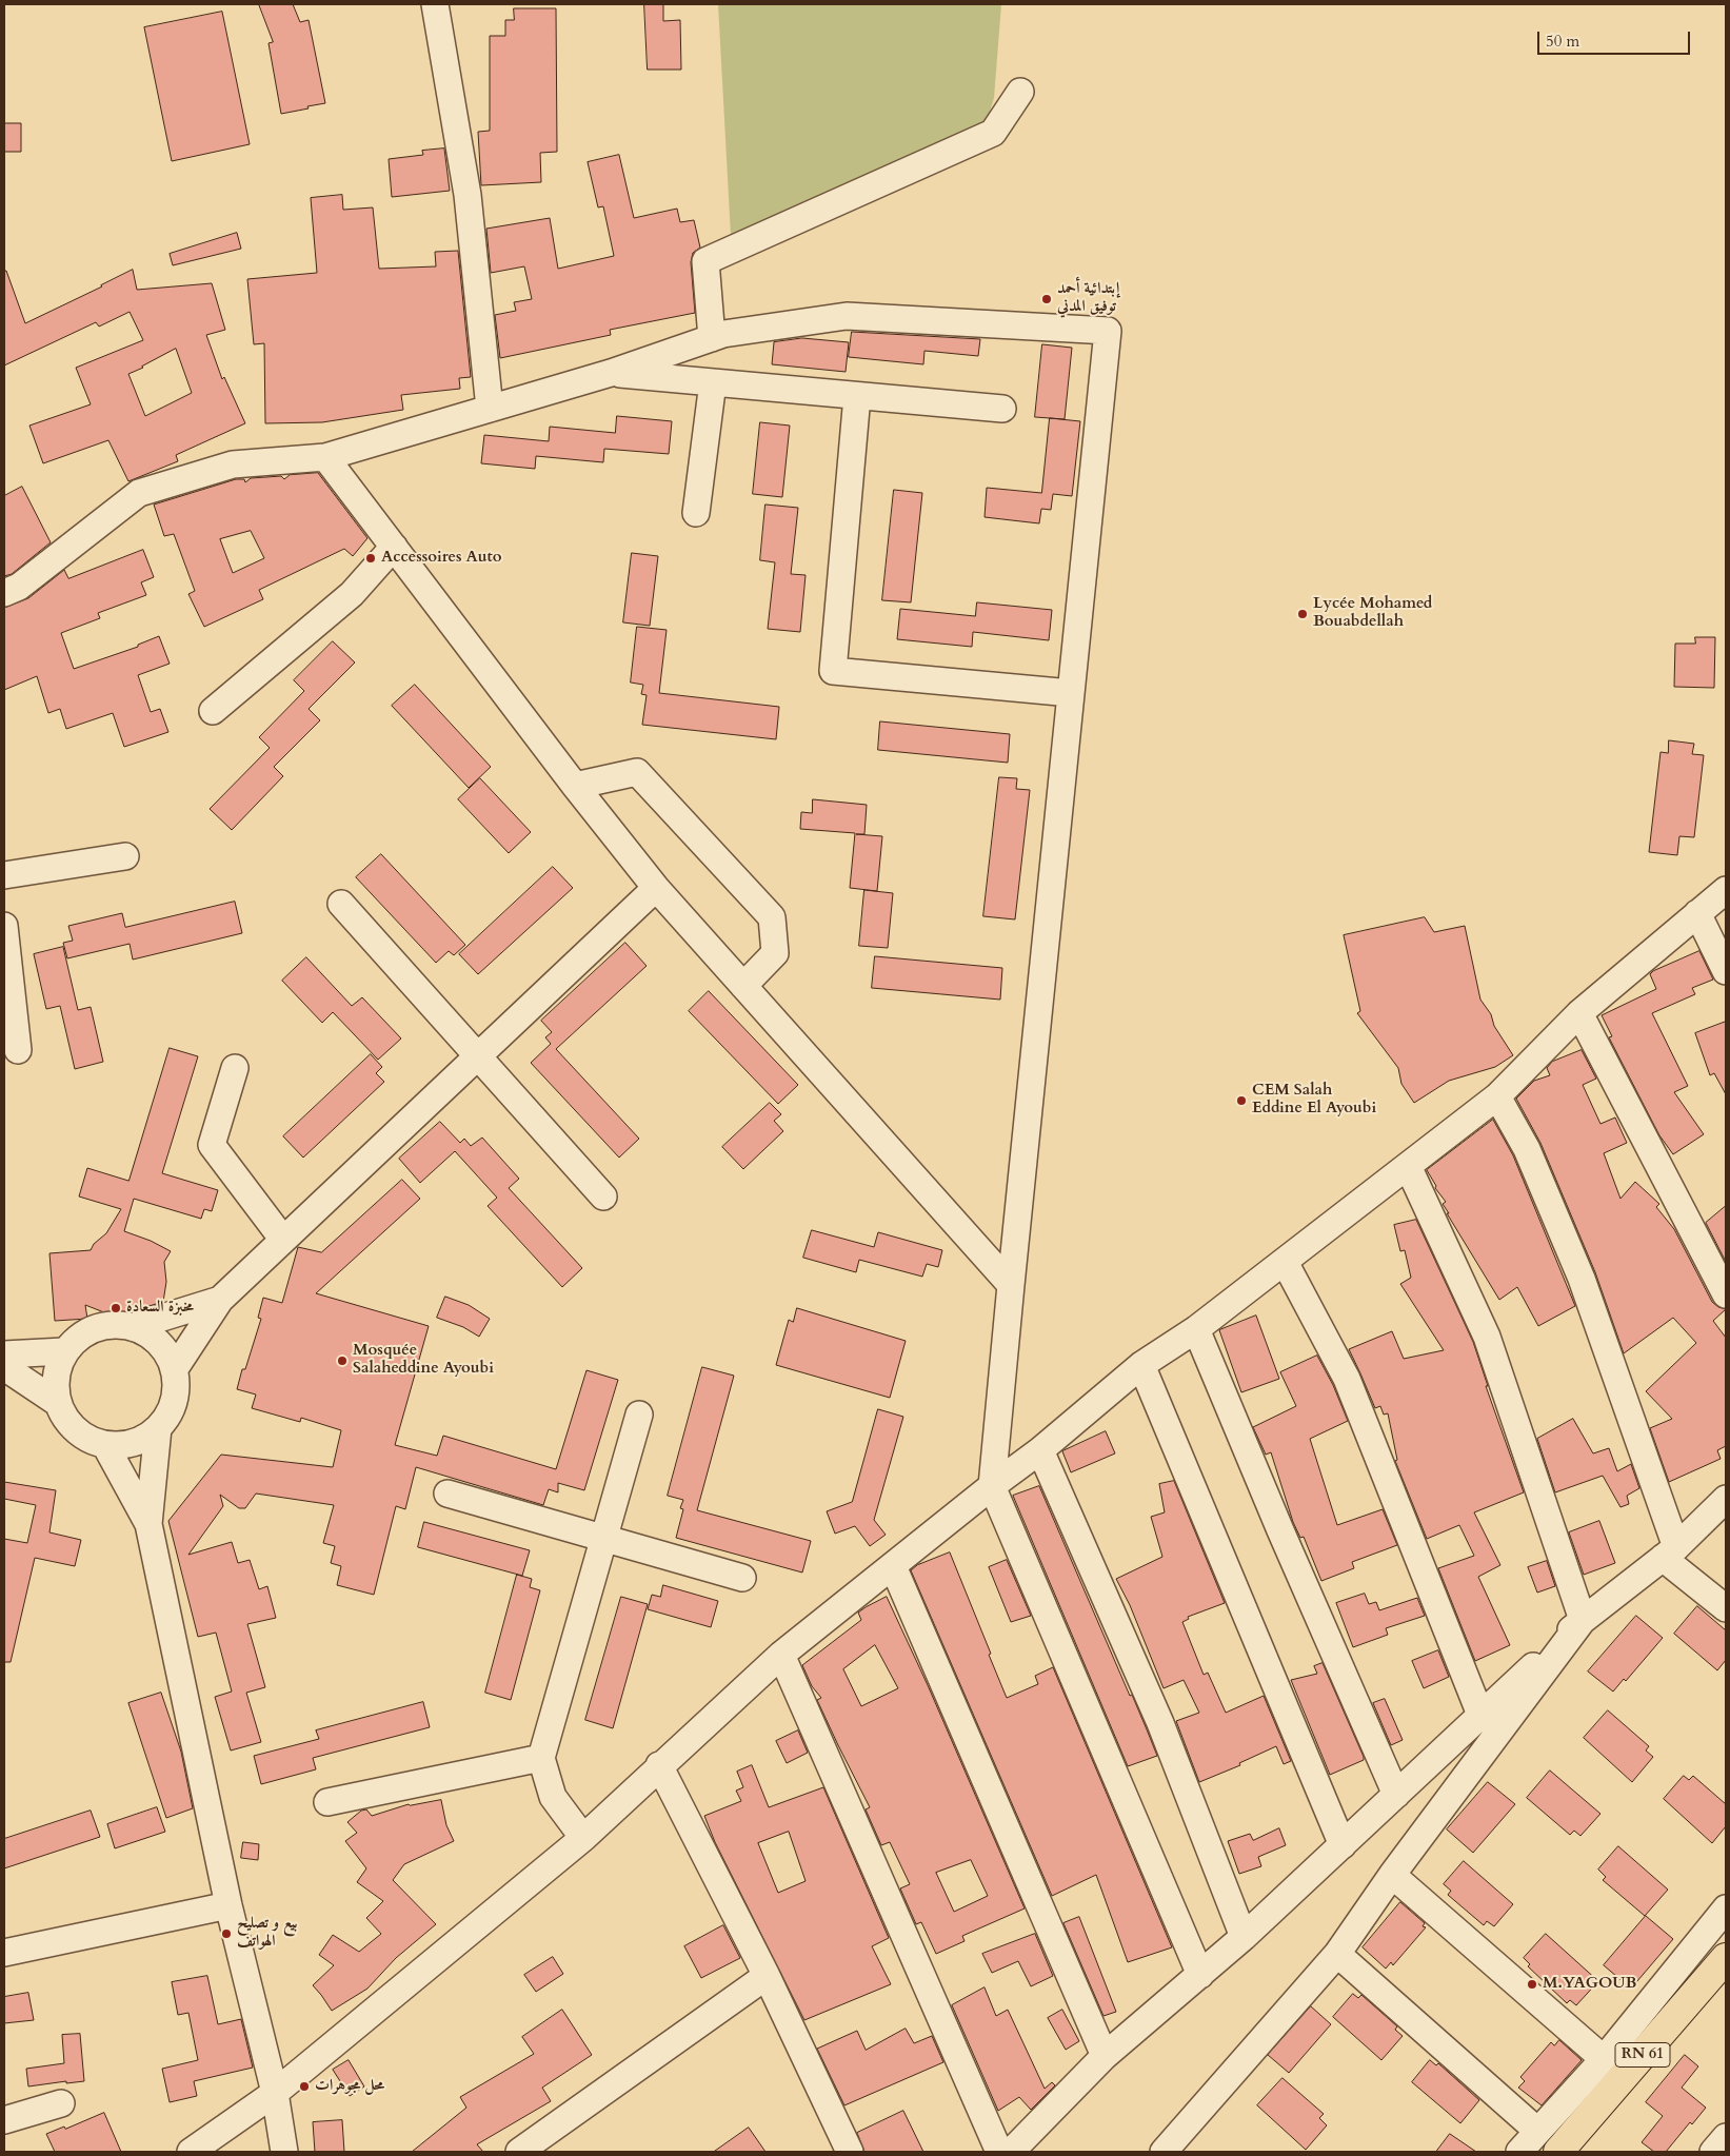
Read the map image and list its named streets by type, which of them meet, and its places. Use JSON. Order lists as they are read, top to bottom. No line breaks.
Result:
{"streets":{"main road":["RN 61"]},"places":["إبتدائية أحمد توفيق المدني","Accessoires Auto","Lycée Mohamed Bouabdellah","CEM Salah Eddine El Ayoubi","مخبزة السعادة","Mosquée Salaheddine Ayoubi","بيع و تصليح الهواتف","M.YAGOUB","محل مجوهرات"],"scale_bar":"50 m"}
